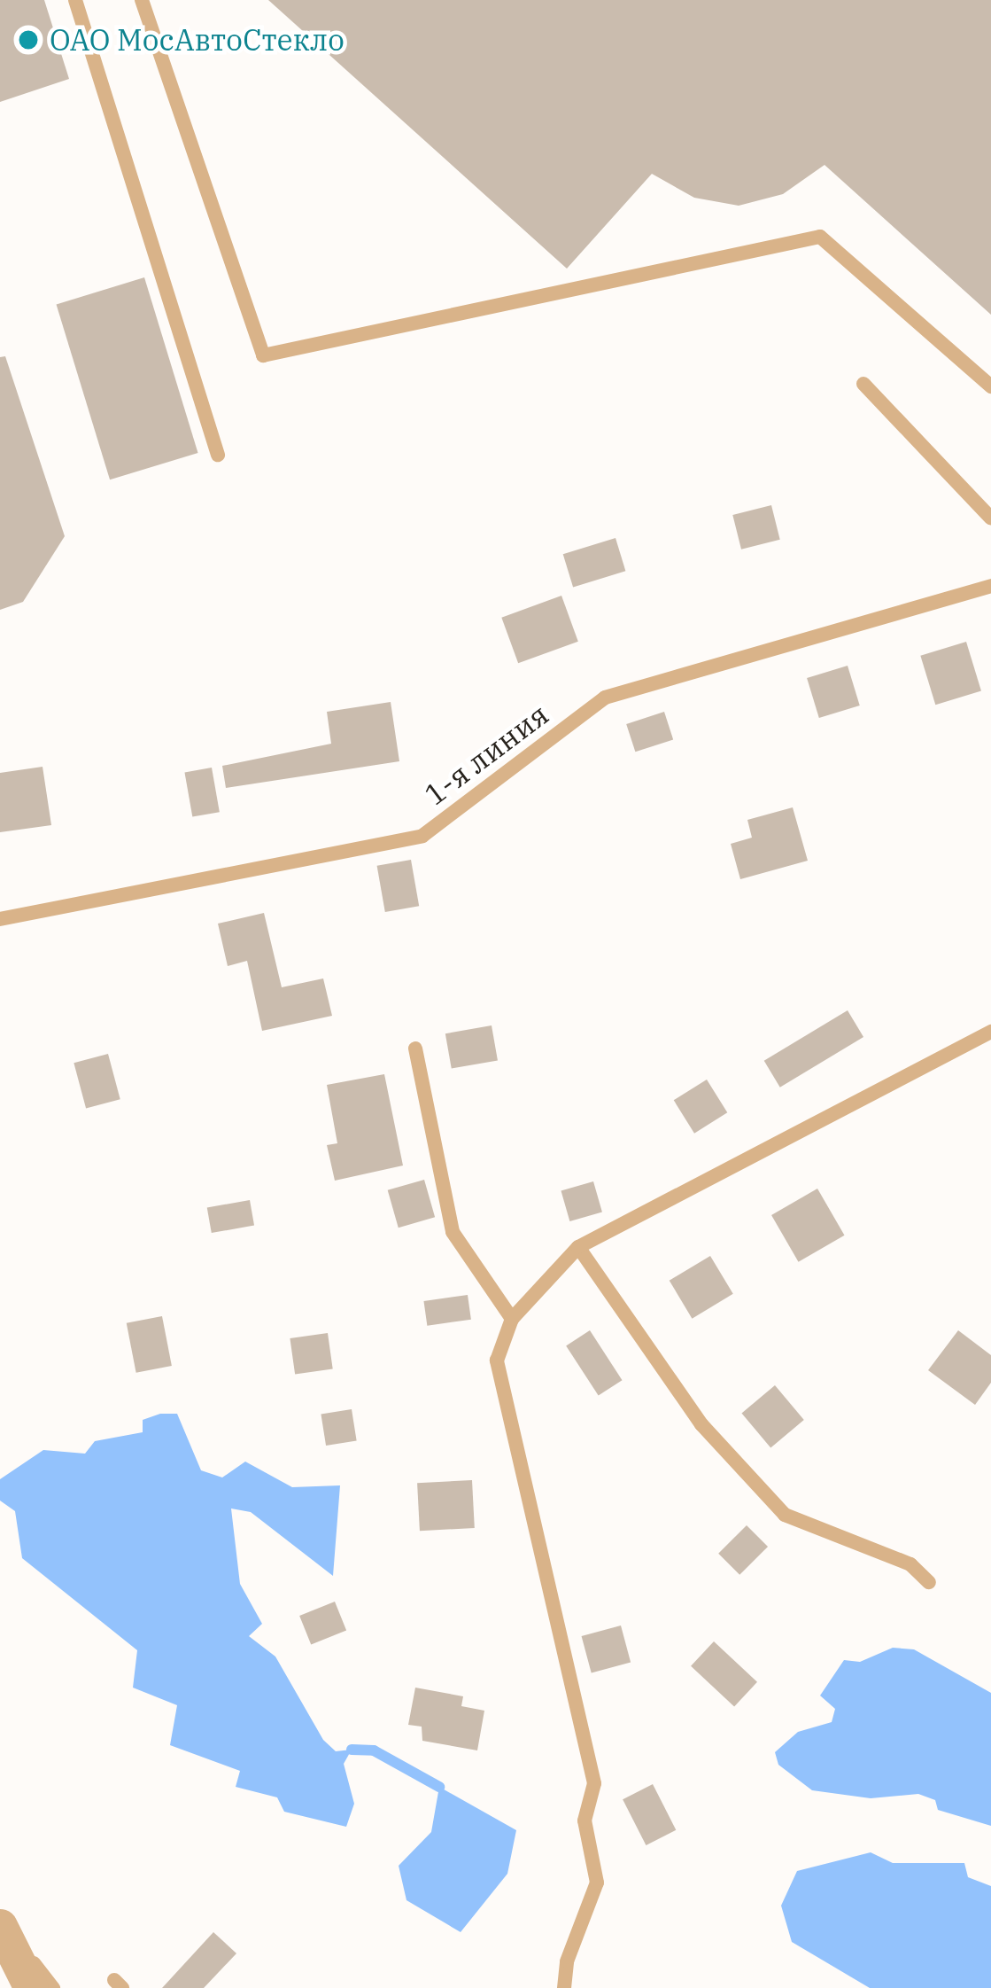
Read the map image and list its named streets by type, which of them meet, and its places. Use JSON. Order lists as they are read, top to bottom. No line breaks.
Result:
{"streets":{"lane":["1-я линия"]},"places":["ОАО МосАвтоСтекло"]}
